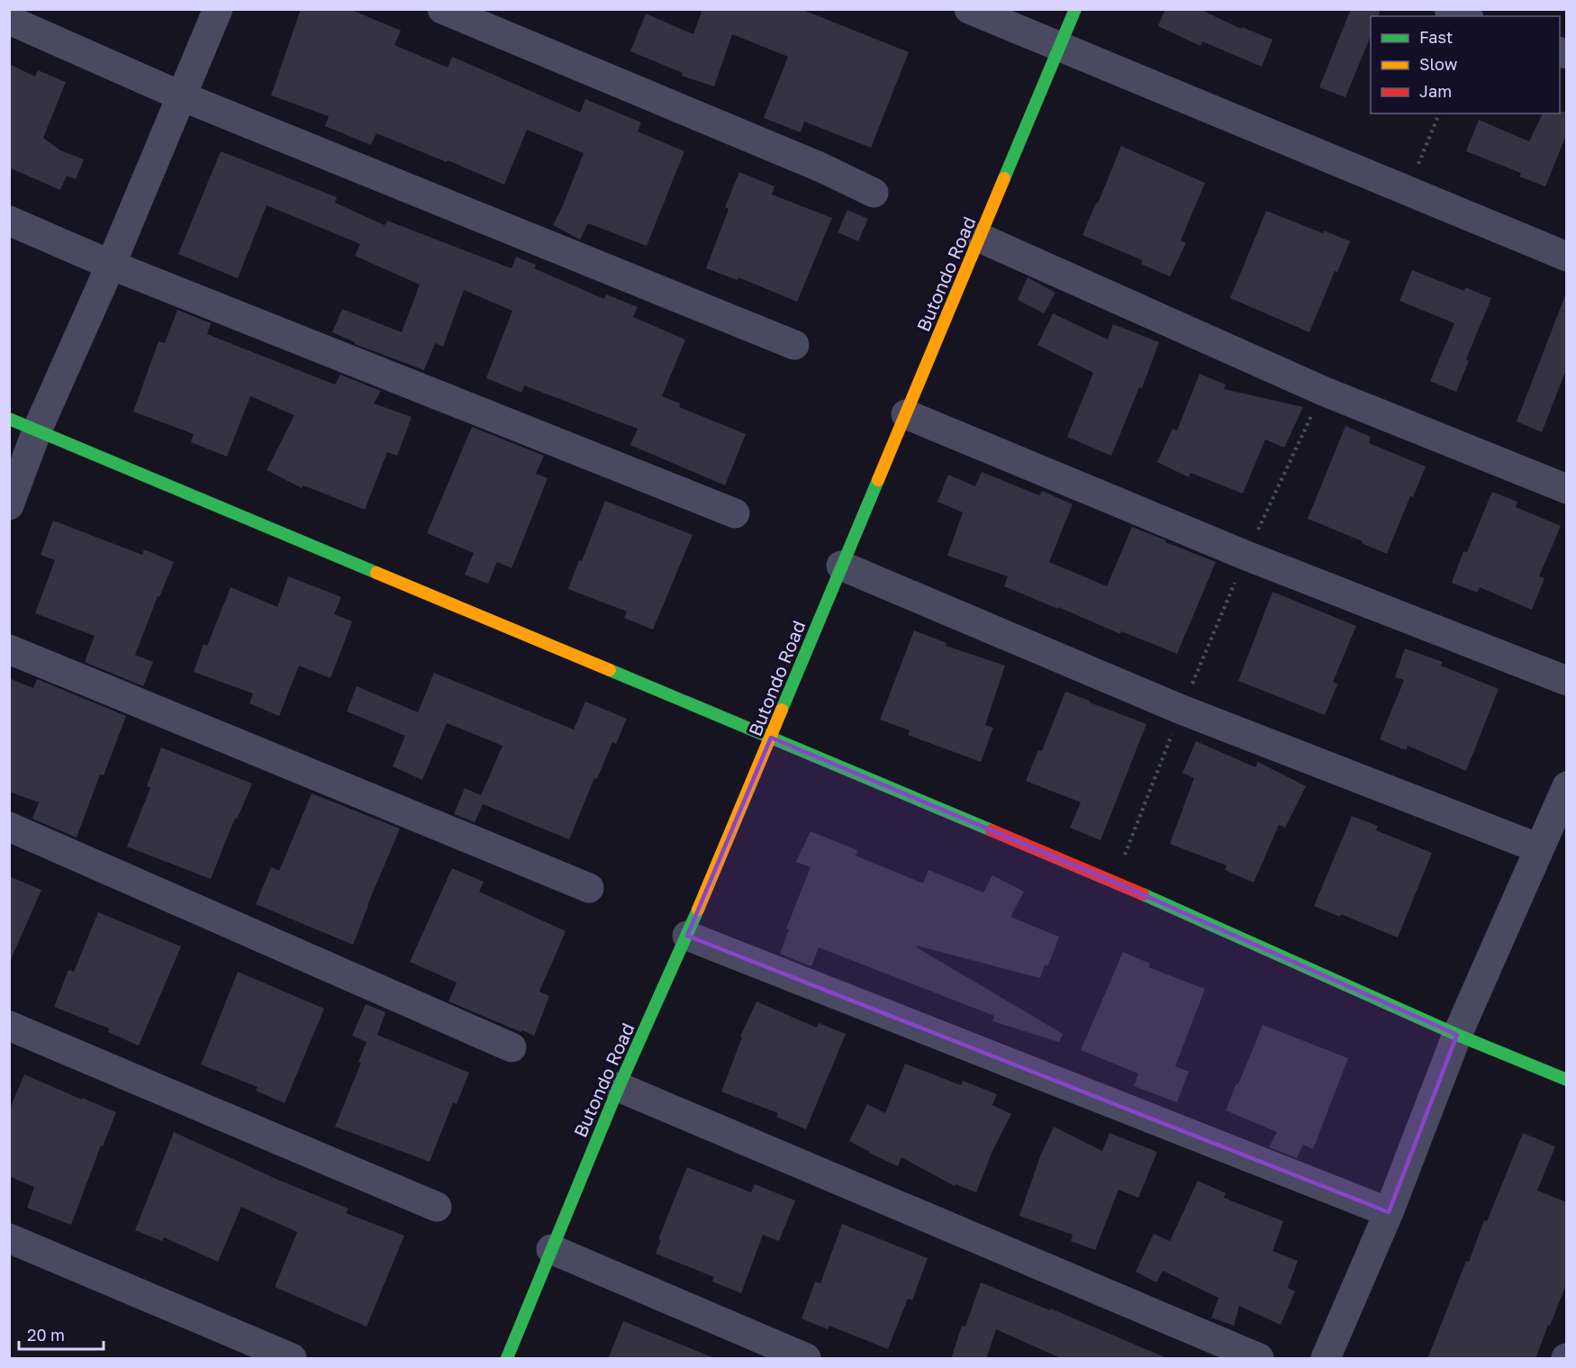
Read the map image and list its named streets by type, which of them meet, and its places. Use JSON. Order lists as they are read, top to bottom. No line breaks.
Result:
{"streets":{"street":["Butondo Road"]},"legend":["Fast","Slow","Jam"],"scale_bar":"20 m"}
